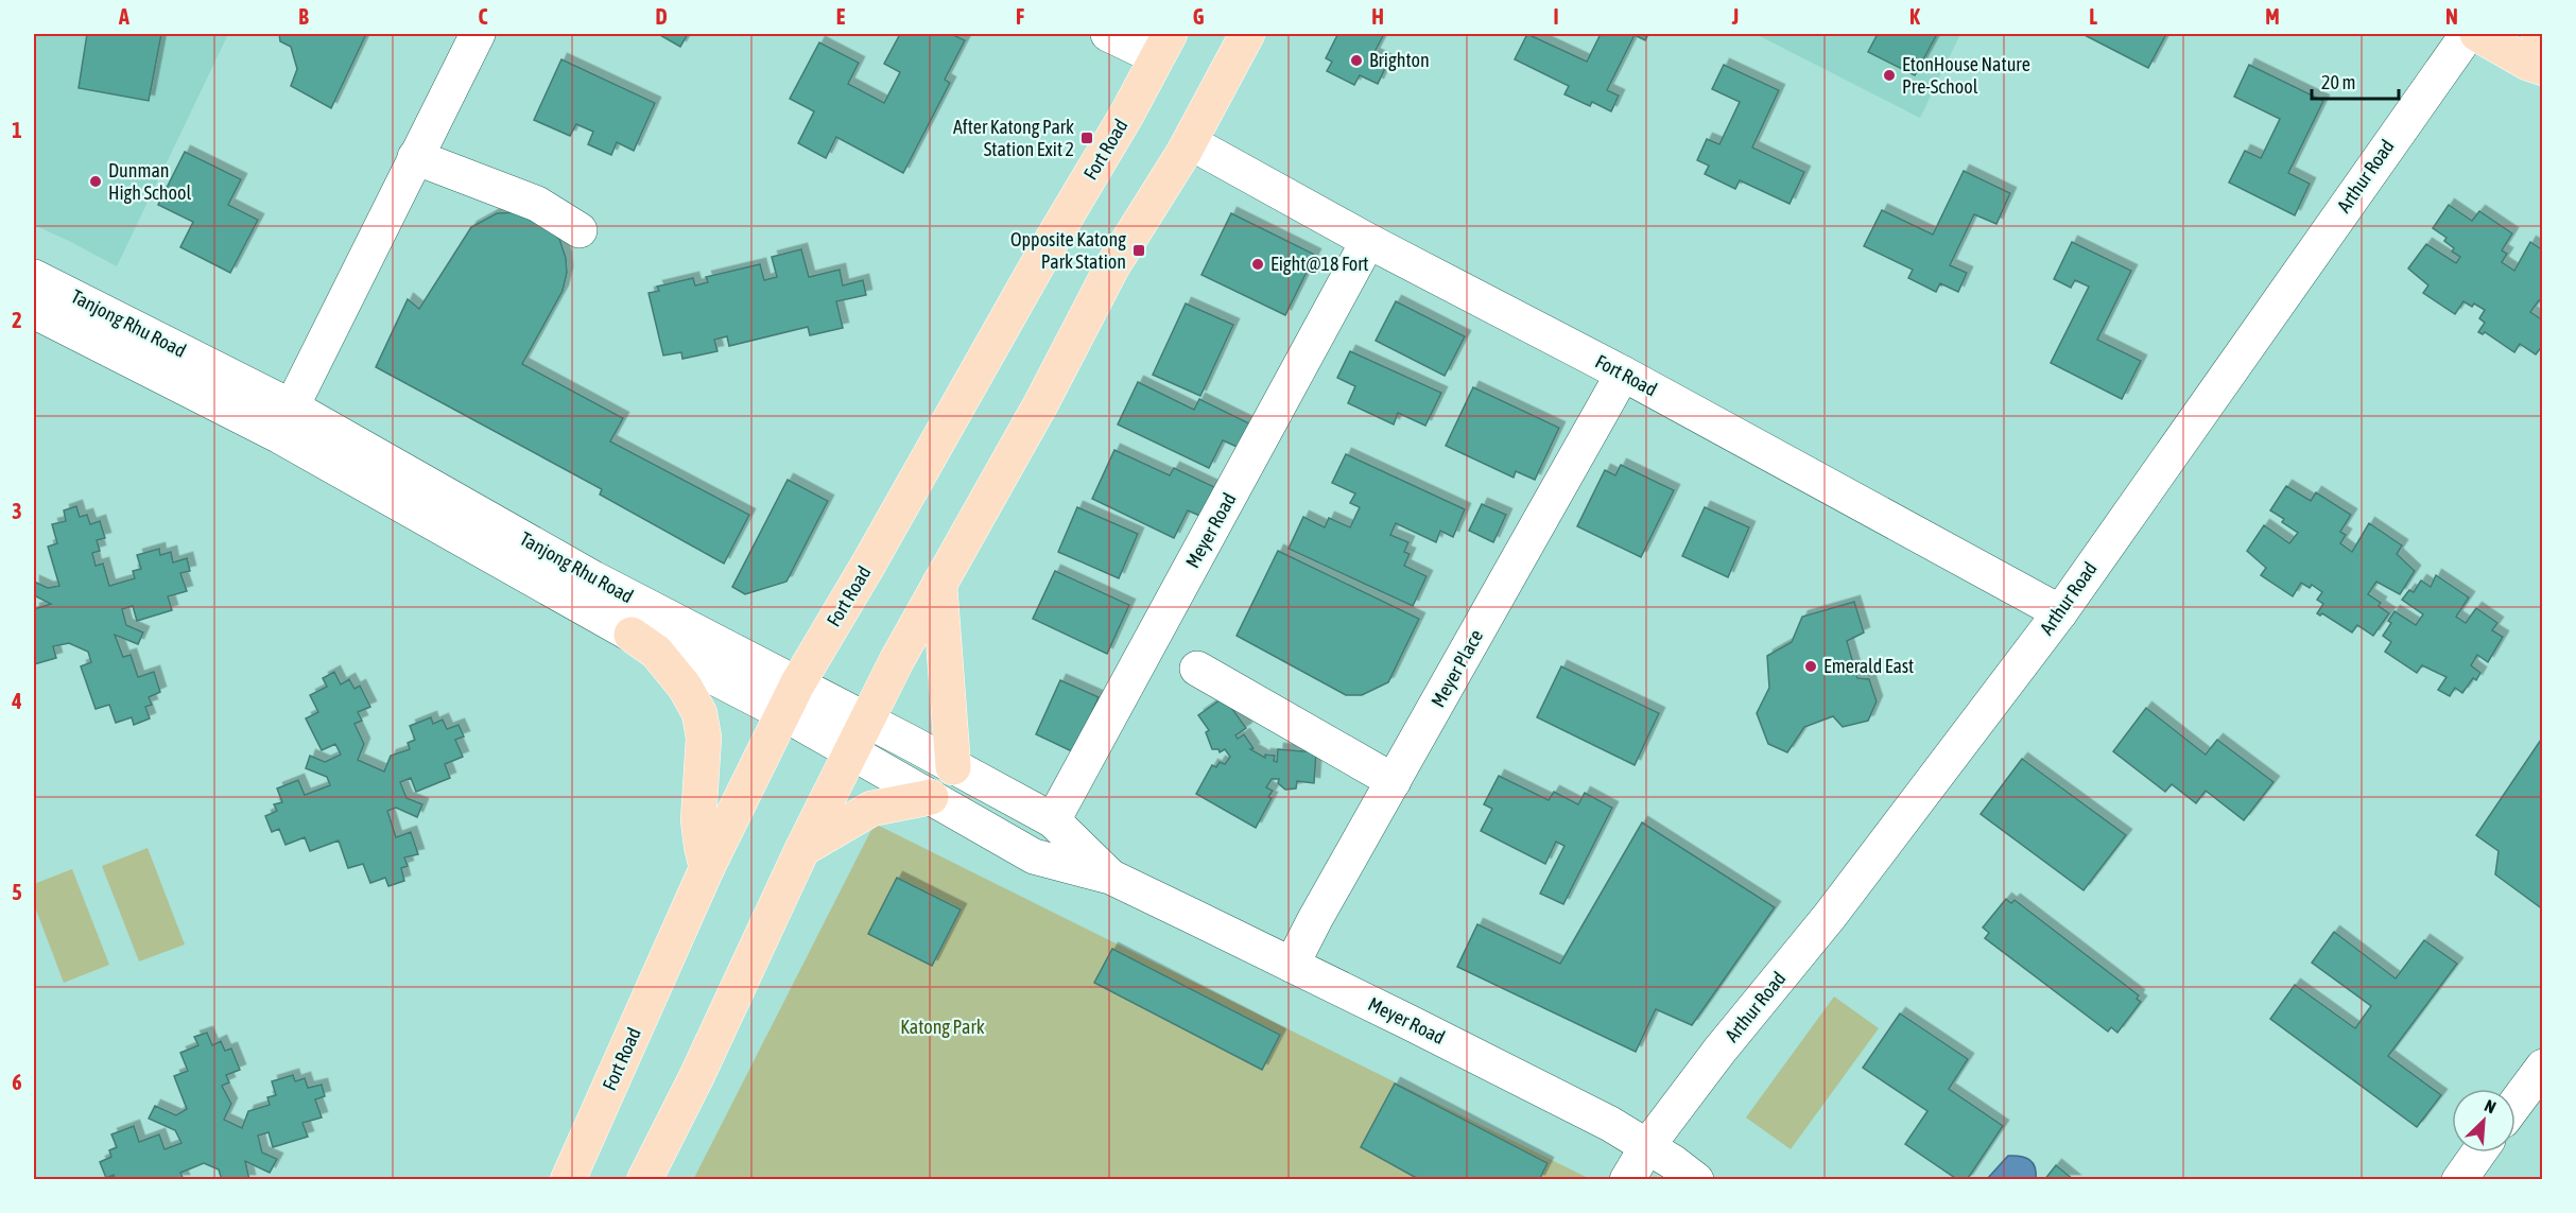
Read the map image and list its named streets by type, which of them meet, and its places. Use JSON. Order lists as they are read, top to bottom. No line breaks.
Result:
{"streets":{"main road":["Fort Road"],"street":["Arthur Road","Tanjong Rhu Road","Meyer Road","Meyer Place"]},"crossings":[["Fort Road","Arthur Road"],["Fort Road","Tanjong Rhu Road"],["Fort Road","Meyer Road"],["Fort Road","Meyer Place"],["Arthur Road","Meyer Road"],["Tanjong Rhu Road","Meyer Road"],["Meyer Road","Meyer Place"]],"parks":["Katong Park"],"places":{"other":["Brighton","EtonHouse Nature Pre-School","Dunman High School","Eight@18 Fort","Emerald East"],"transit":["After Katong Park Station Exit 2","Opposite Katong Park Station"]},"scale_bar":"20 m","north":"top right","grid":{"columns":["A","B","C","D","E","F","G","H","I","J","K","L","M","N"],"rows":["1","2","3","4","5","6"]}}
